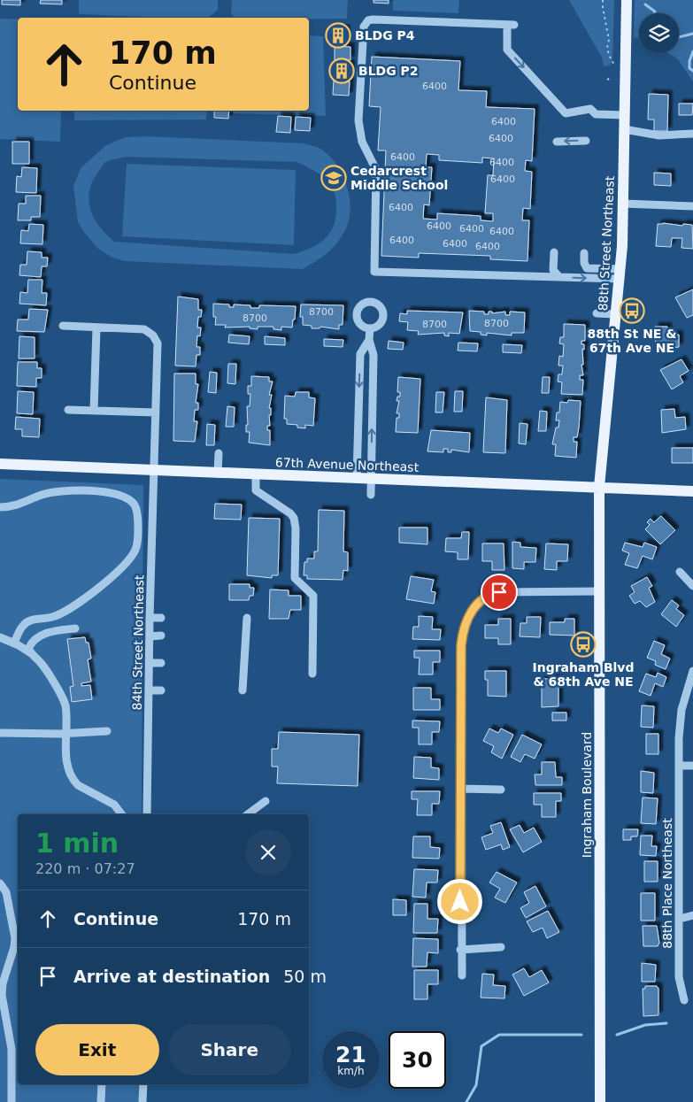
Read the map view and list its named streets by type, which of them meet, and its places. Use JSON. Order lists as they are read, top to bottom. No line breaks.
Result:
{"streets":{"main road":["88th Street Northeast","67th Avenue Northeast","Ingraham Boulevard"],"street":["84th Street Northeast","88th Place Northeast"]},"crossings":[["88th Street Northeast","67th Avenue Northeast"],["88th Street Northeast","Ingraham Boulevard"],["67th Avenue Northeast","84th Street Northeast"],["67th Avenue Northeast","Ingraham Boulevard"]],"places":{"building":["BLDG P4","BLDG P2"],"school or university":["Cedarcrest Middle School"],"bus stop":["88th St NE & 67th Ave NE","Ingraham Blvd & 68th Ave NE"]},"house_numbers":["6400","6400","6400","6400","6400","6400","6400","6400","6400","6400","6400","6400","6400","8700","8700","8700","8700"],"page":{"turn":["170 m","Continue"],"heading":["1 min","220 m · 07:27"],"list":[{"name":"Continue","value":"170 m"},{"name":"Arrive at destination","value":"50 m"}],"buttons":["Exit","Share"],"speed":"21 km/h","limit":"30"}}
